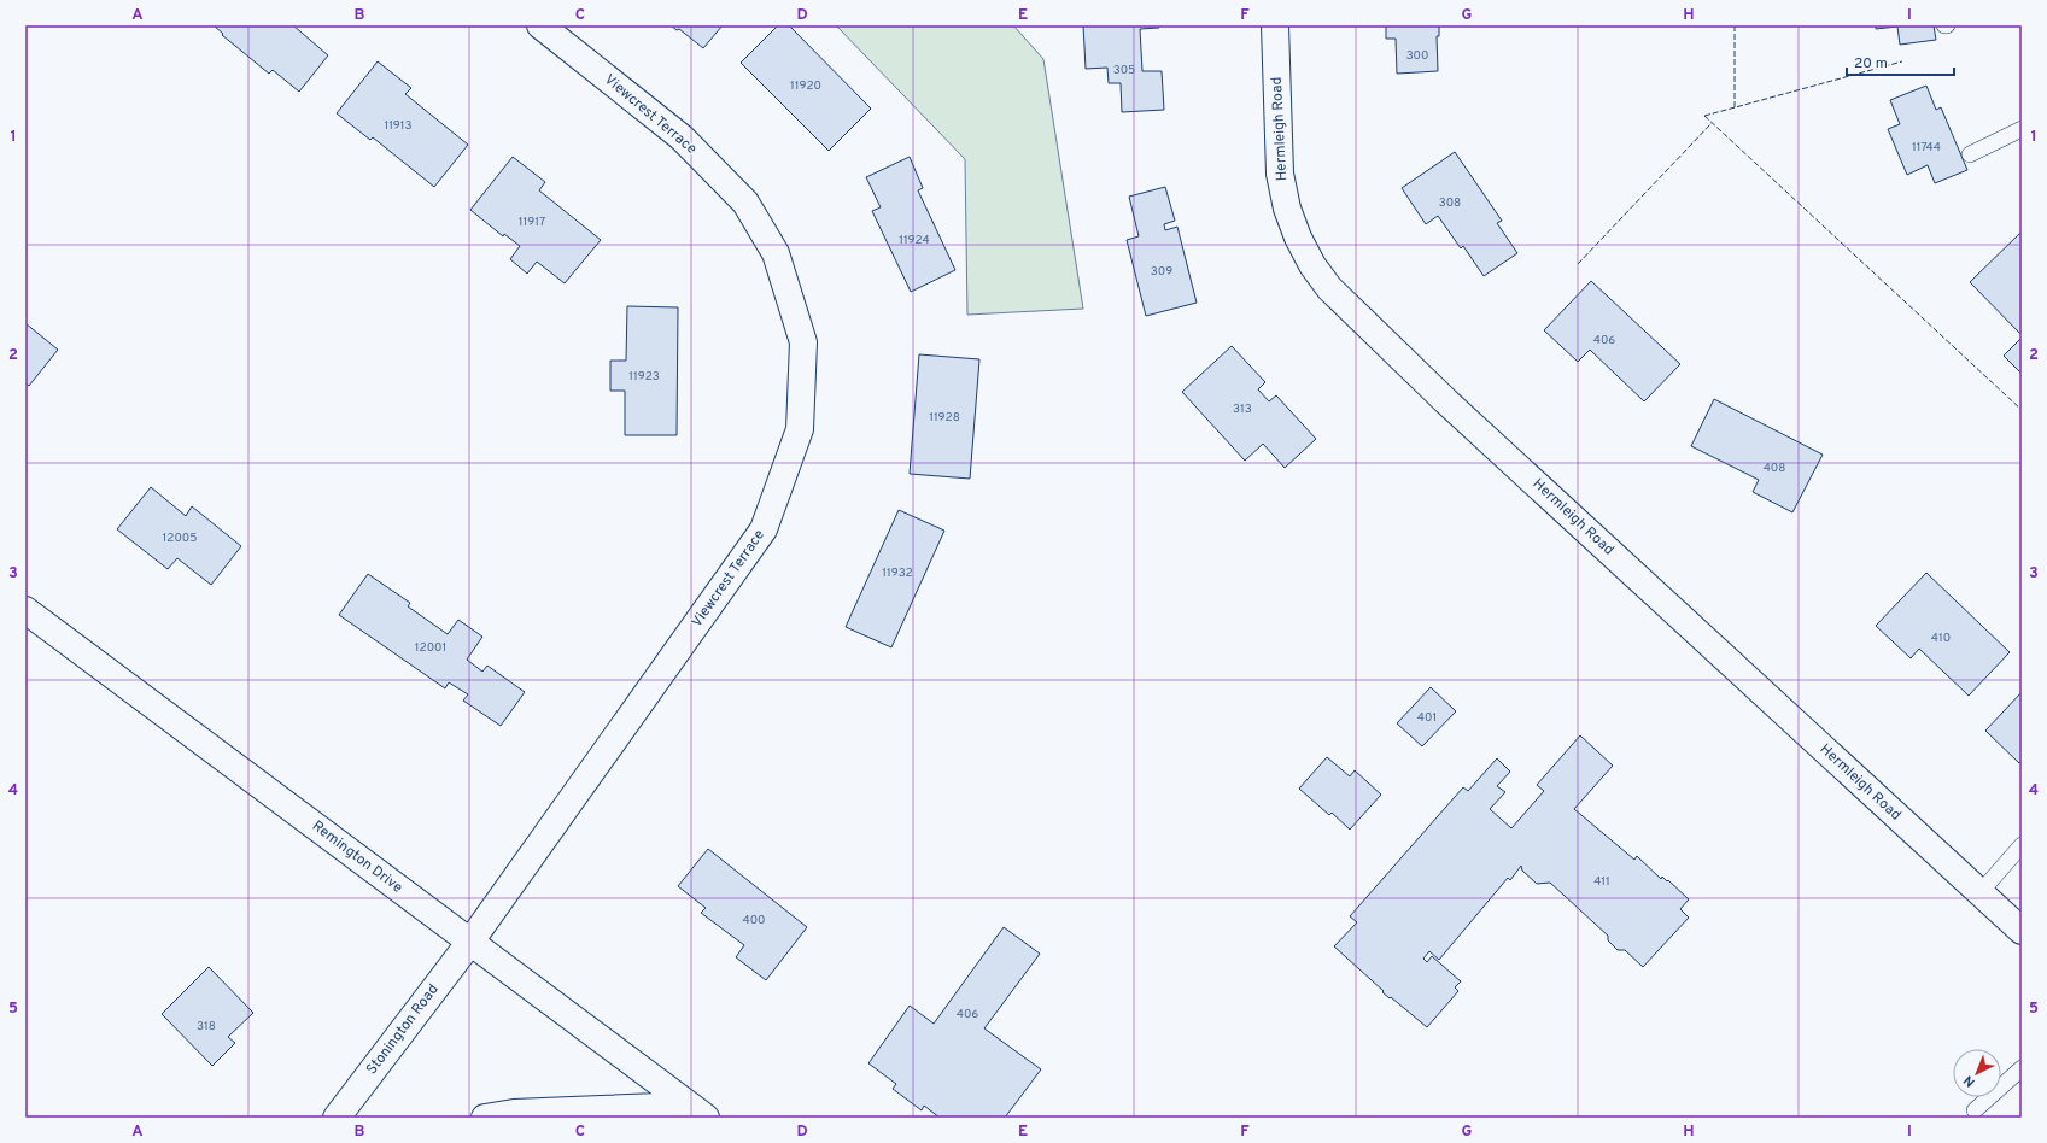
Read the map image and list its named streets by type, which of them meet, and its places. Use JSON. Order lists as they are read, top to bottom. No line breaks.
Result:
{"streets":{"street":["Viewcrest Terrace","Hermleigh Road","Remington Drive","Stonington Road"]},"crossings":[["Viewcrest Terrace","Remington Drive"],["Viewcrest Terrace","Stonington Road"],["Remington Drive","Stonington Road"]],"house_numbers":["300","305","11920","11913","11744","308","11917","11924","309","406","11923","313","11928","408","12005","11932","410","12001","401","411","400","406","318"],"scale_bar":"20 m","north":"bottom left","grid":{"columns":["A","B","C","D","E","F","G","H","I"],"rows":["1","2","3","4","5"]}}
